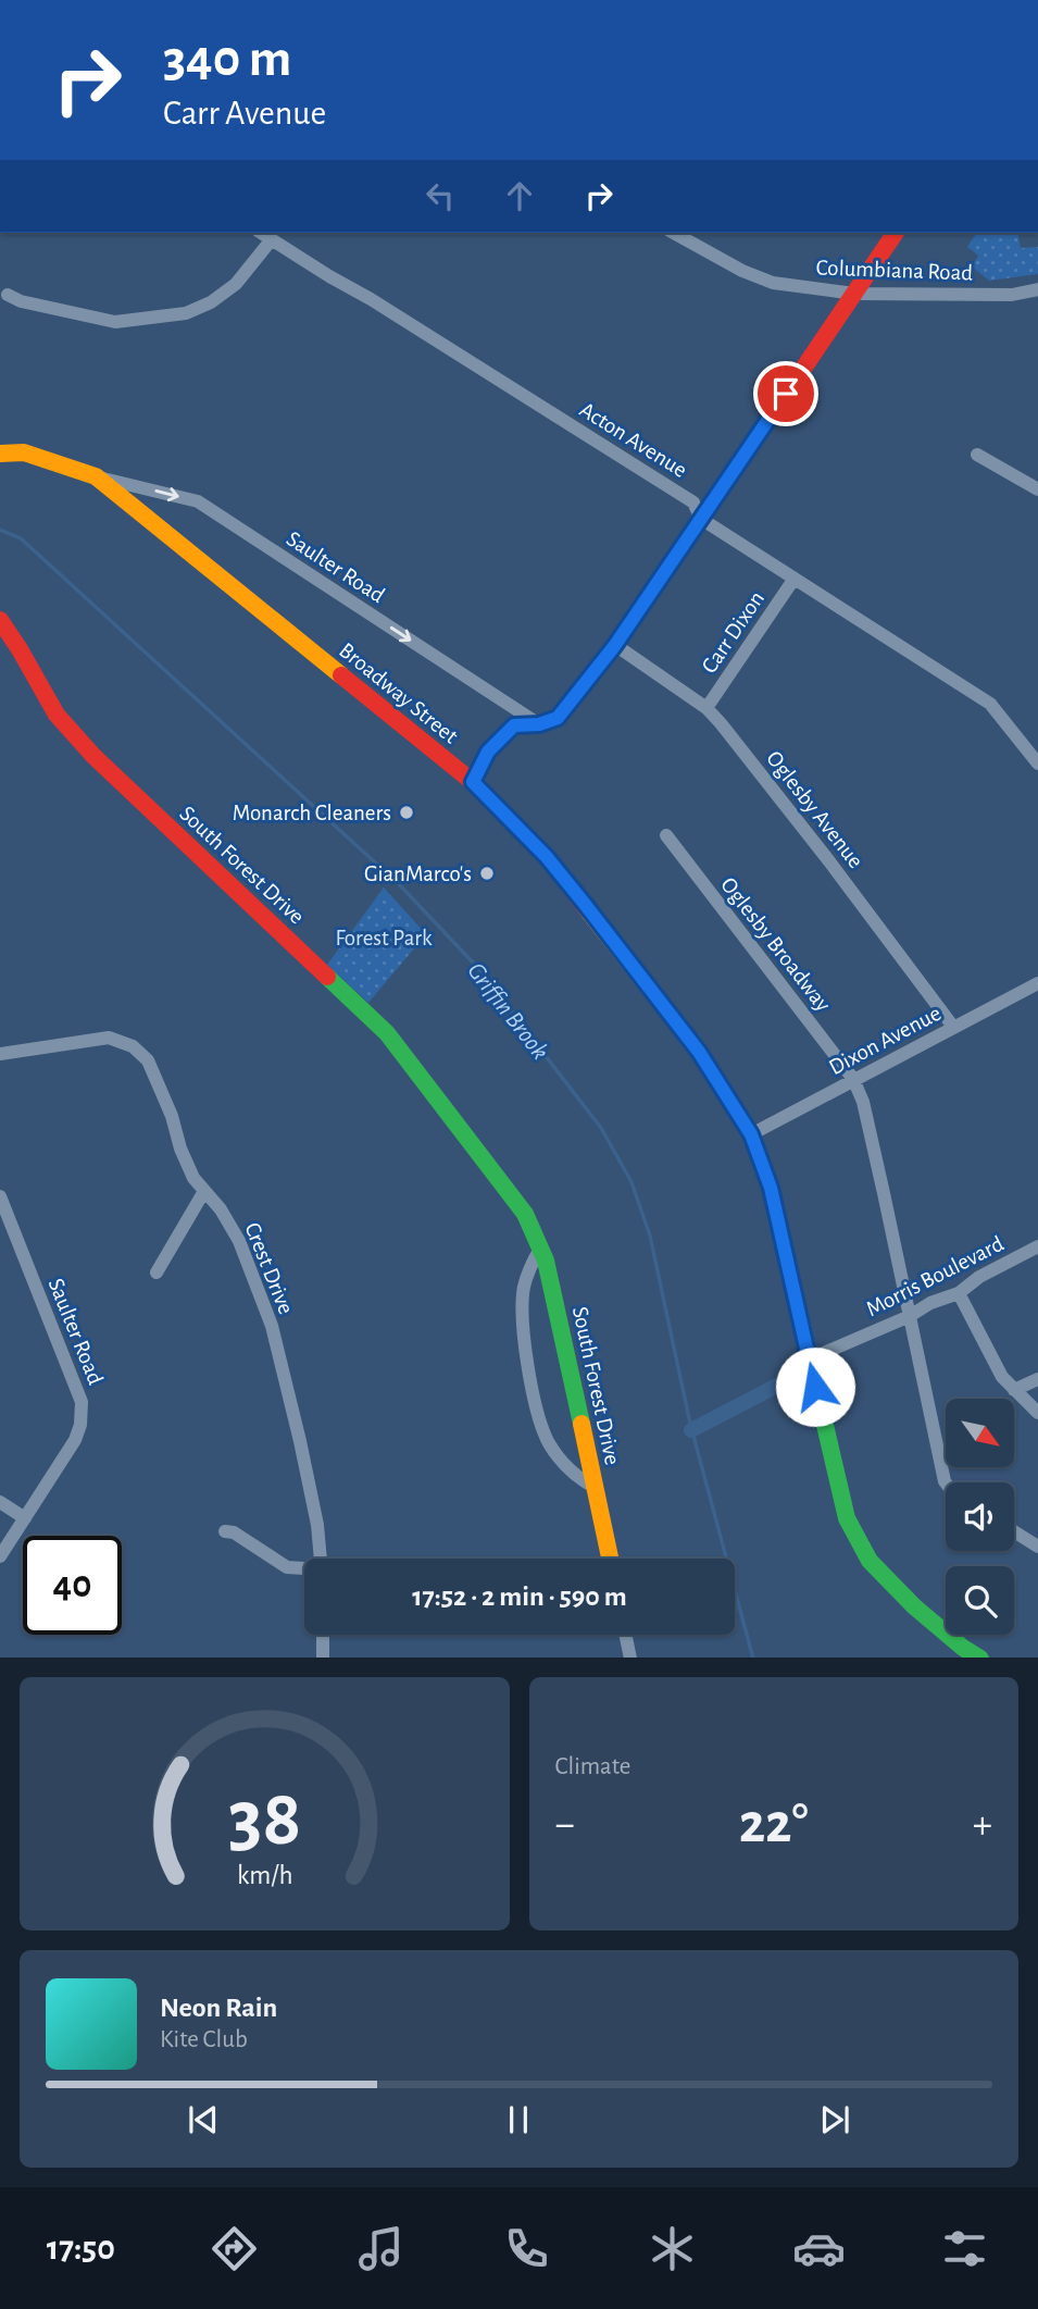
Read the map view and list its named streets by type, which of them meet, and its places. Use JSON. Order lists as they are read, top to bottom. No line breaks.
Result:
{"streets":{"street":["Columbiana Road","Acton Avenue","Saulter Road","Carr Dixon","Broadway Street","Oglesby Avenue","South Forest Drive","Oglesby Broadway","Dixon Avenue","Crest Drive","Morris Boulevard"]},"crossings":[["Acton Avenue","Carr Dixon"],["Saulter Road","Broadway Street"],["Carr Dixon","Oglesby Avenue"],["Broadway Street","Dixon Avenue"],["Broadway Street","Morris Boulevard"],["Oglesby Avenue","Dixon Avenue"],["Oglesby Broadway","Dixon Avenue"],["Oglesby Broadway","Morris Boulevard"]],"one_way":["Saulter Road"],"water":["Griffin Brook"],"parks":["Forest Park"],"places":["Monarch Cleaners","GianMarco's"],"north":"bottom right","page":{"turn":["340 m","Carr Avenue"],"limit":"40","trip":"17:52 · 2 min · 590 m","tile":"Climate","heat":["−","22°","+"],"song":["Neon Rain","Kite Club"],"tabs":"17:50","gauge":["38","km/h"]}}
